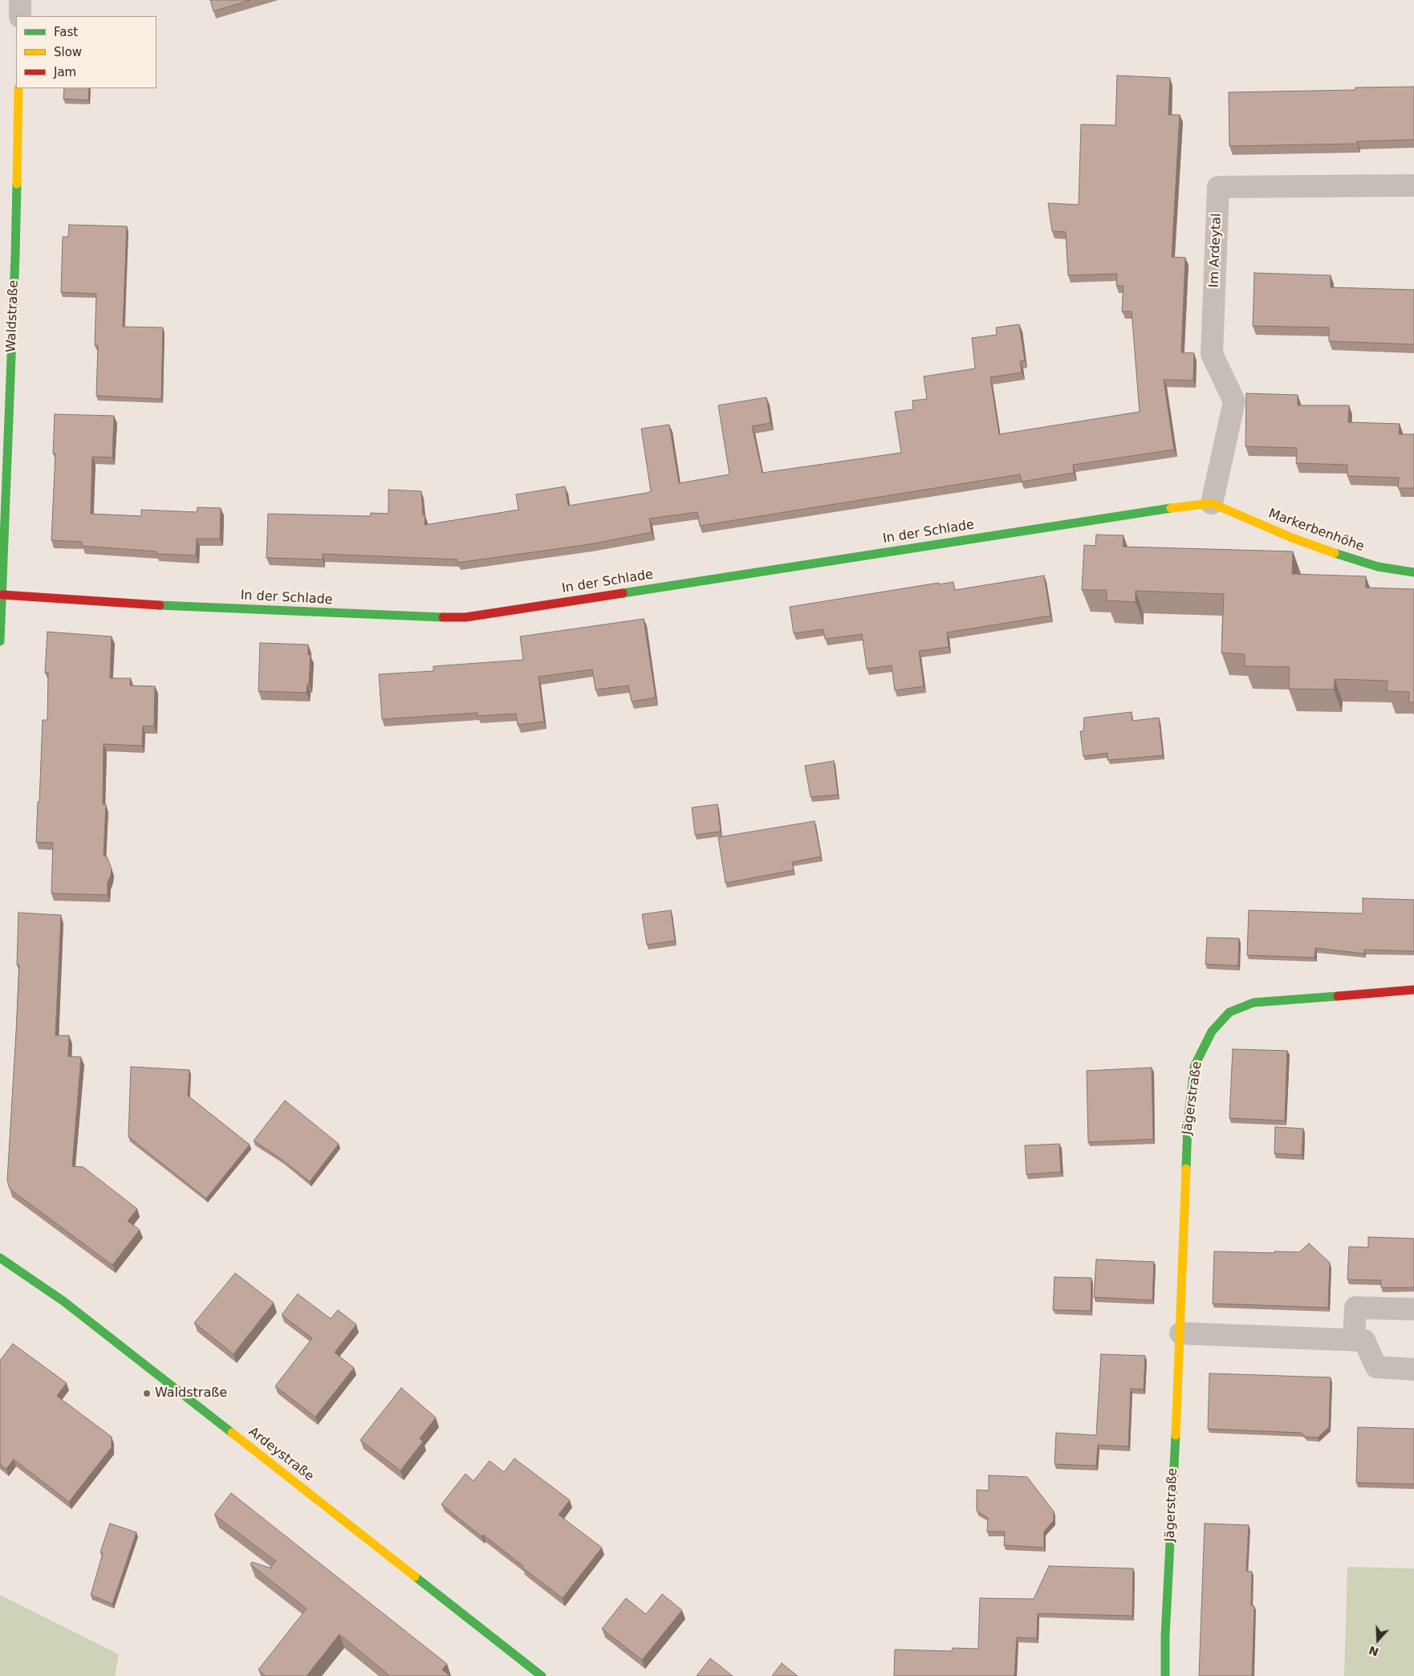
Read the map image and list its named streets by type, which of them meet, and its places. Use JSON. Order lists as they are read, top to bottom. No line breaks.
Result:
{"streets":{"street":["Im Ardeytal","Waldstraße","Markerbenhöhe","In der Schlade","Jägerstraße","Ardeystraße"]},"crossings":[["Im Ardeytal","Markerbenhöhe"],["Im Ardeytal","In der Schlade"],["Waldstraße","In der Schlade"],["Markerbenhöhe","In der Schlade"]],"places":["Waldstraße"],"legend":["Fast","Slow","Jam"],"north":"bottom"}
